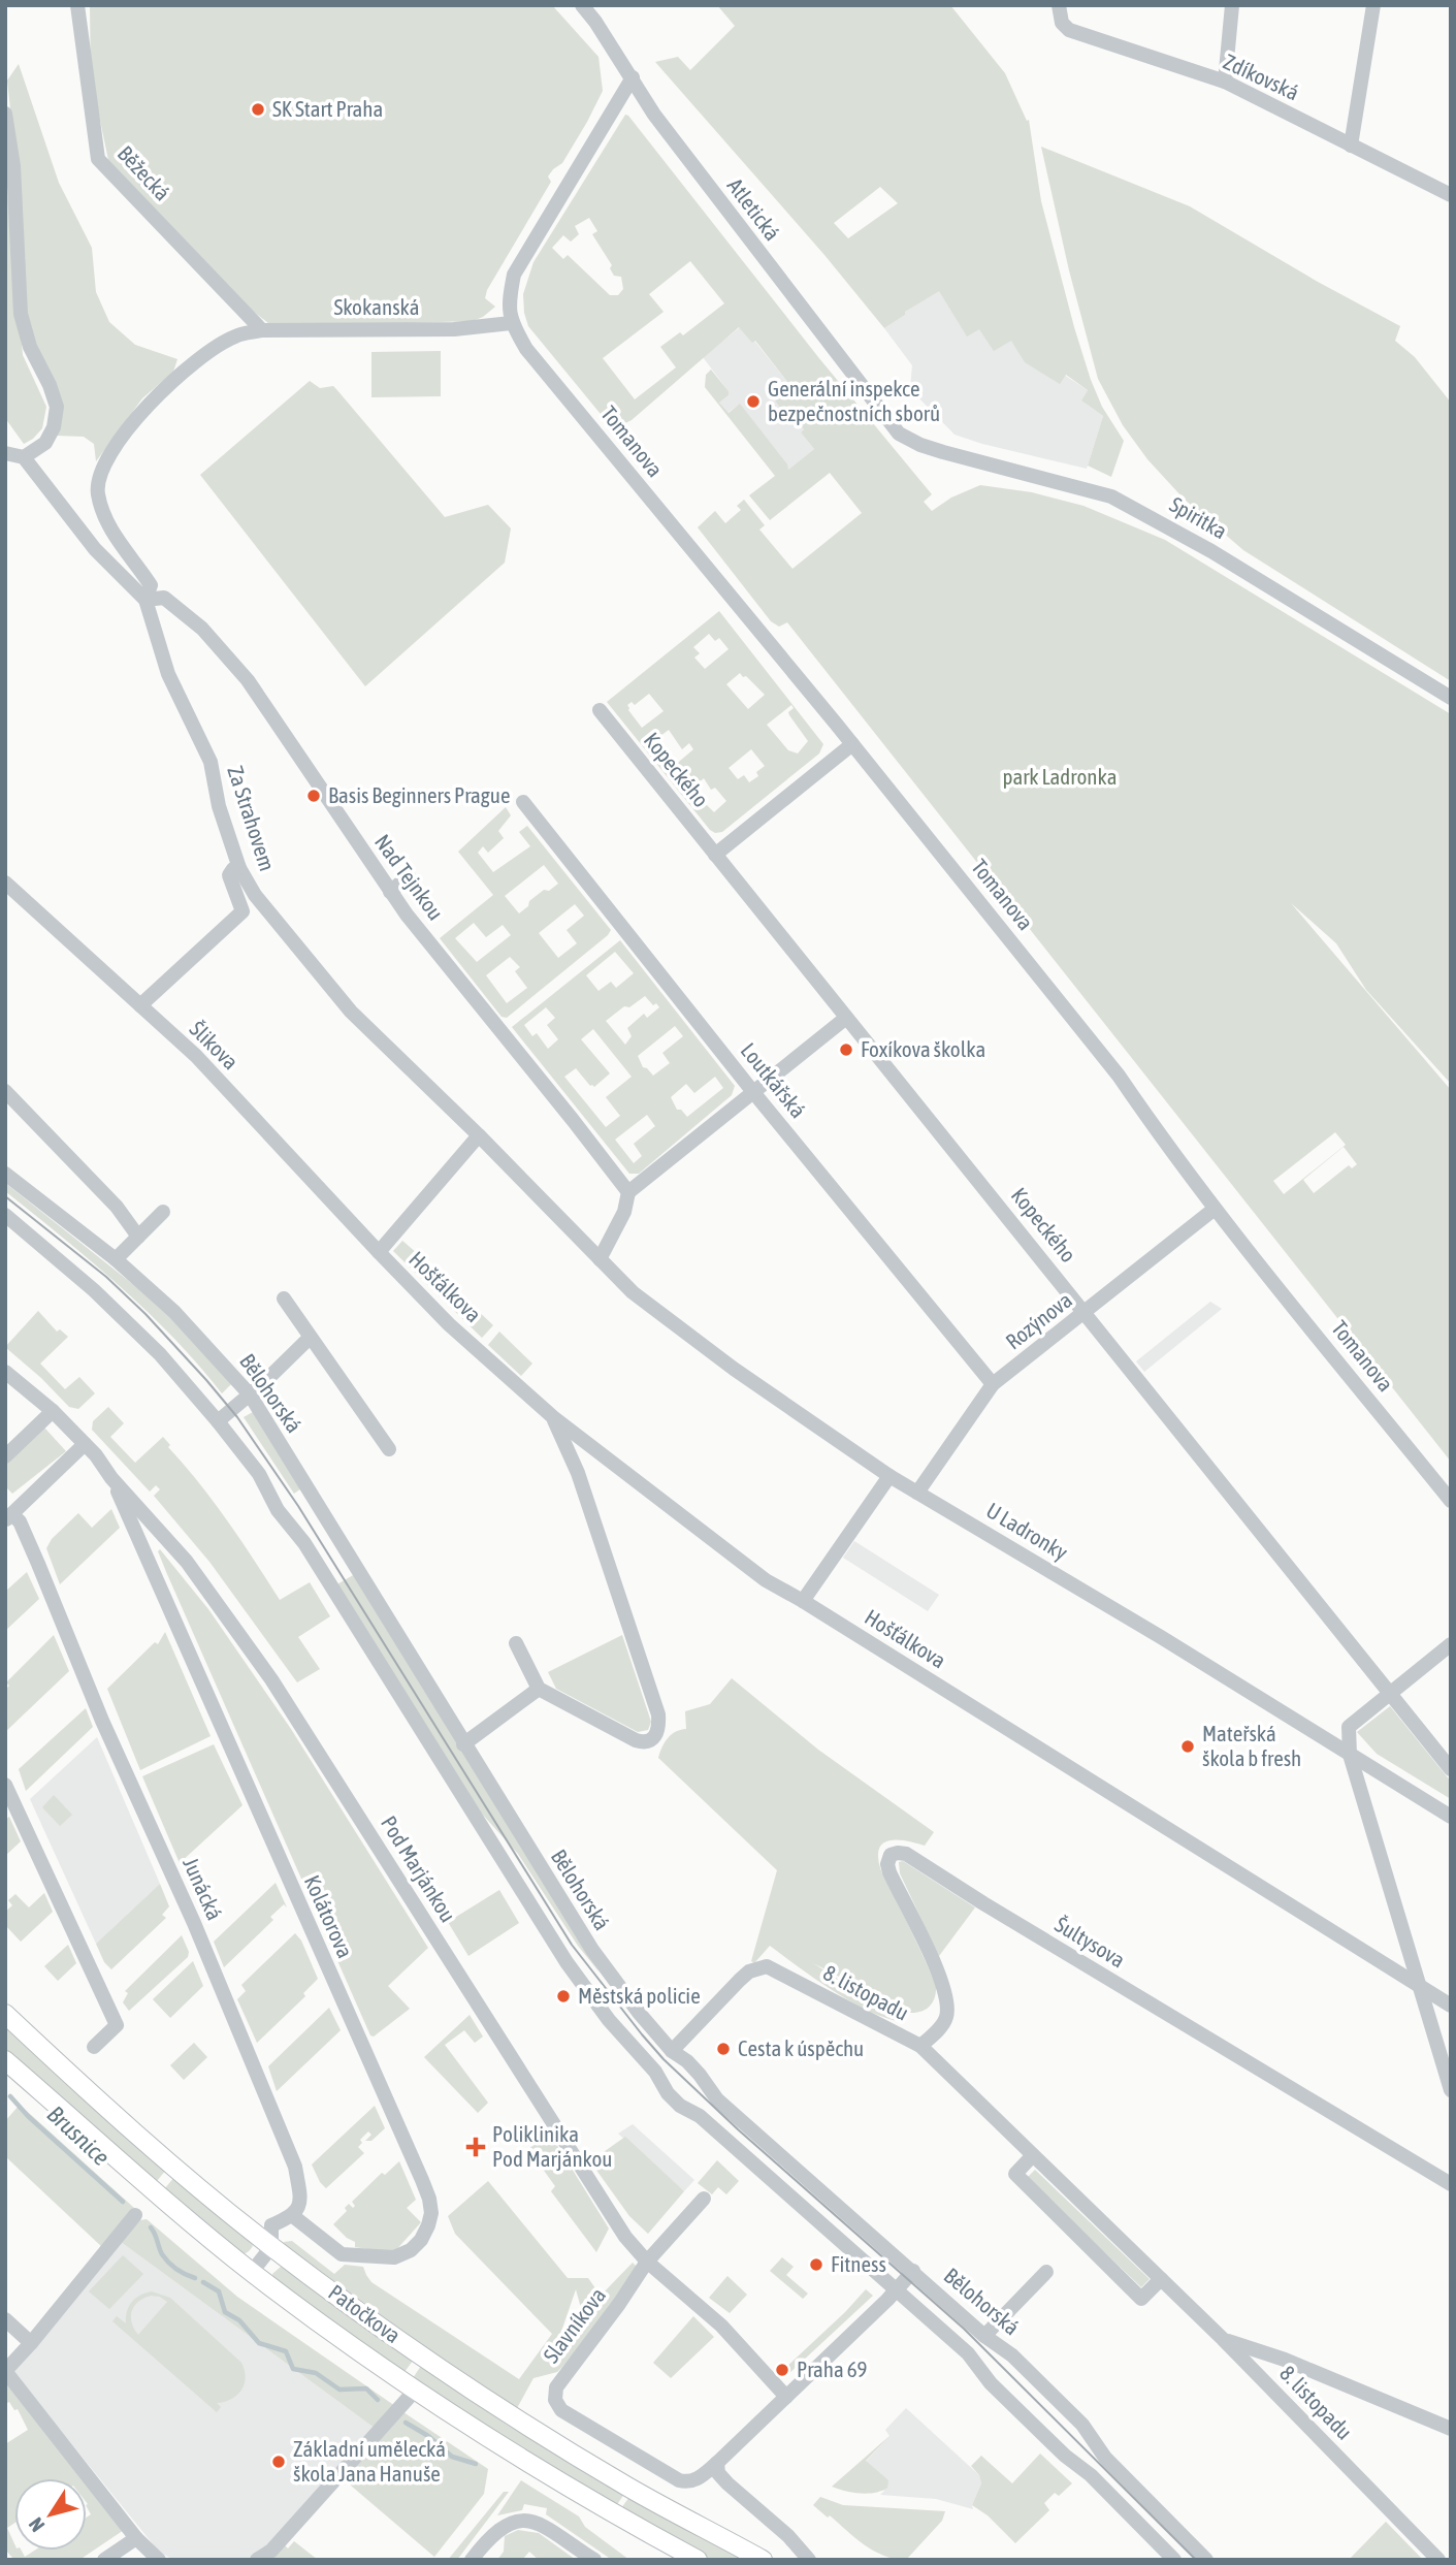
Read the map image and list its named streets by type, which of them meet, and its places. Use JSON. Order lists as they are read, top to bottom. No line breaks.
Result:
{"streets":{"main road":["Patočkova"],"street":["Zdíkovská","Běžecká","Atletická","Skokanská","Tomanova","Spiritka","Kopeckého","Za Strahovem","Nad Tejnkou","Šlikova","Loutkářská","Hošťálkova","Rozýnova","Bělohorská","U Ladronky","Pod Marjánkou","Junácká","Kolátorova","Šultysova","8. listopadu","Slavníkova"]},"crossings":[["Běžecká","Skokanská"],["Atletická","Spiritka"],["Skokanská","Tomanova"],["Skokanská","Za Strahovem"],["Skokanská","Nad Tejnkou"],["Tomanova","Rozýnova"],["Kopeckého","Rozýnova"],["Za Strahovem","Nad Tejnkou"],["Za Strahovem","U Ladronky"],["Šlikova","Hošťálkova"],["Loutkářská","Rozýnova"],["Rozýnova","U Ladronky"],["Bělohorská","8. listopadu"],["Pod Marjánkou","Kolátorova"],["Pod Marjánkou","Slavníkova"],["Junácká","Kolátorova"],["Šultysova","8. listopadu"]],"water":["Brusnice"],"parks":["park Ladronka"],"places":{"other":["SK Start Praha","Generální inspekce bezpečnostních sborů","Basis Beginners Prague","Foxíkova školka","Mateřská škola b fresh","Městská policie","Cesta k úspěchu","Fitness","Praha 69","Základní umělecká škola Jana Hanuše"],"health":["Poliklinika Pod Marjánkou"]},"north":"bottom left"}
